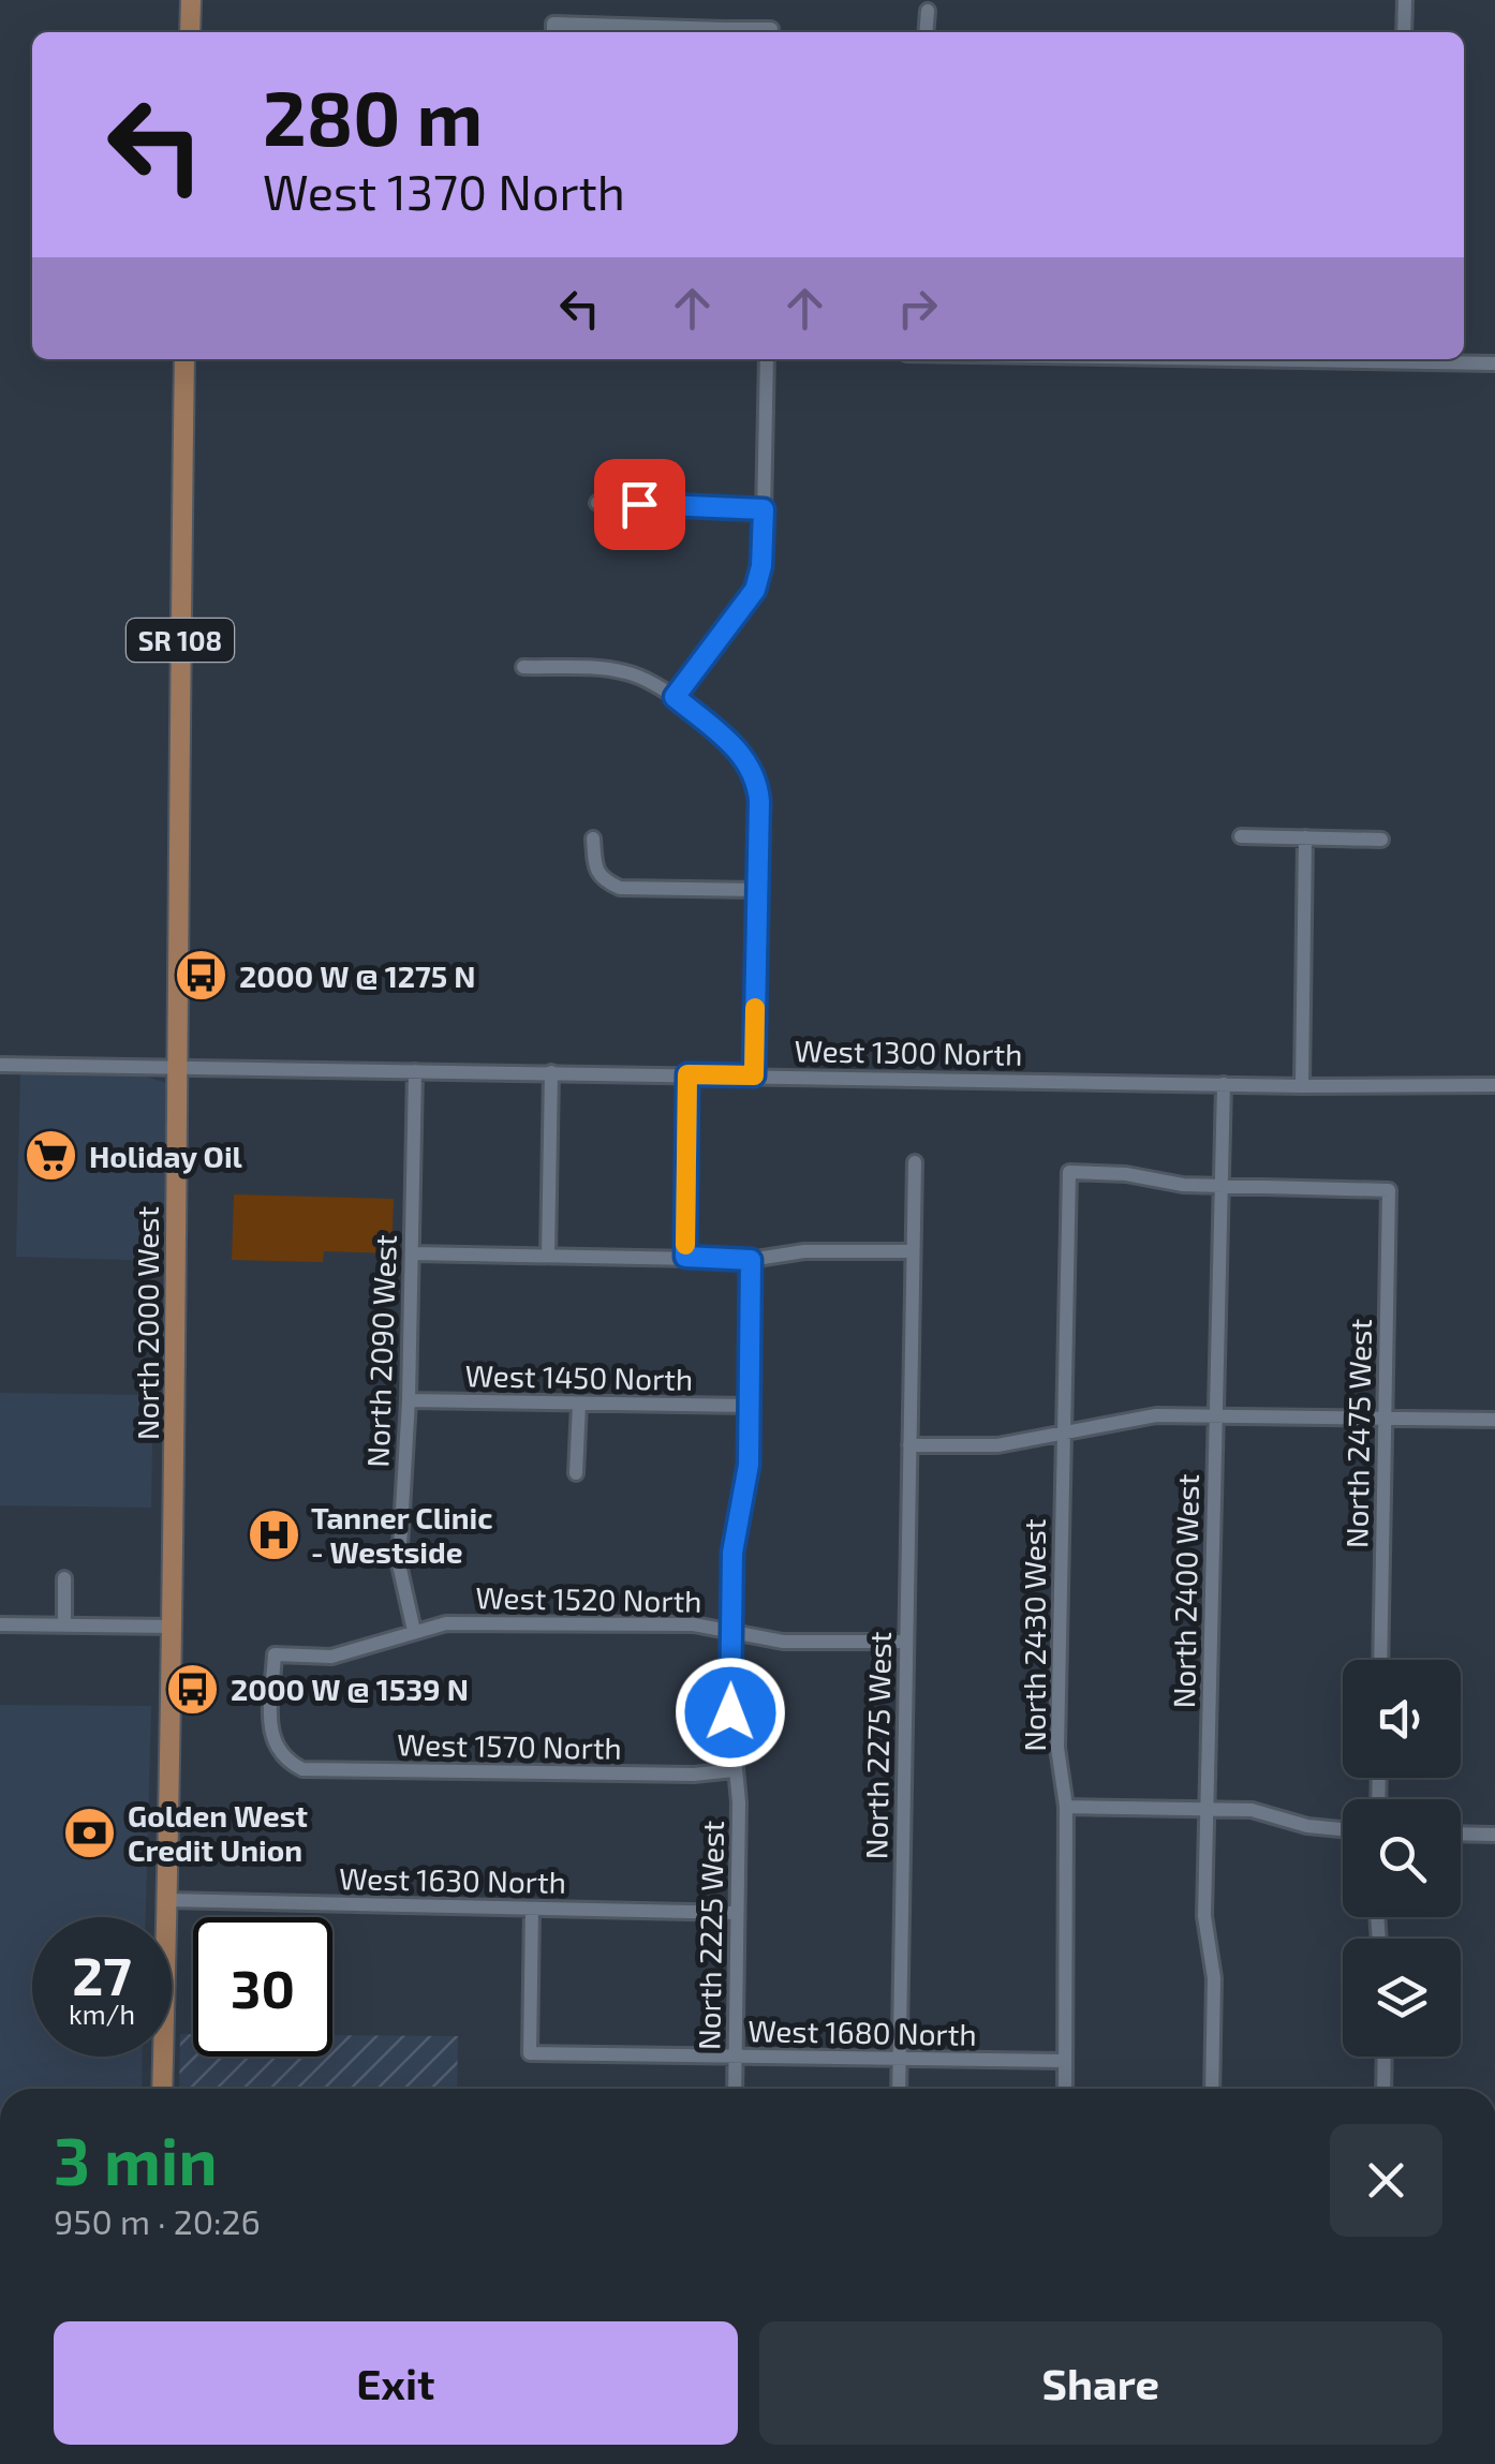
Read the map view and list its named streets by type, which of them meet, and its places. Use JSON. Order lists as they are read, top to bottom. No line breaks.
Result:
{"streets":{"main road":["SR 108","North 2000 West"],"street":["West 1300 North","North 2090 West","West 1450 North","North 2475 West","North 2400 West","West 1520 North","North 2430 West","West 1570 North","North 2275 West","West 1630 North","North 2225 West","West 1680 North"]},"crossings":[["West 1300 North","North 2000 West"],["West 1300 North","North 2090 West"],["West 1300 North","North 2400 West"],["North 2000 West","West 1630 North"],["North 2090 West","West 1450 North"],["North 2090 West","West 1520 North"],["West 1450 North","North 2225 West"],["North 2475 West","North 2400 West"],["North 2475 West","North 2430 West"],["North 2400 West","North 2430 West"],["West 1520 North","West 1570 North"],["West 1520 North","North 2275 West"],["West 1520 North","North 2225 West"],["North 2430 West","West 1680 North"],["West 1570 North","North 2225 West"],["North 2275 West","West 1680 North"],["West 1630 North","North 2225 West"],["West 1630 North","West 1680 North"],["North 2225 West","West 1680 North"]],"places":{"bus stop":["2000 W @ 1275 N","2000 W @ 1539 N"],"supermarket":["Holiday Oil"],"hospital":["Tanner Clinic - Westside"],"bank":["Golden West Credit Union"]},"page":{"turn":["280 m","West 1370 North"],"speed":"27 km/h","limit":"30","heading":["3 min","950 m · 20:26"],"buttons":["Exit","Share"]}}
